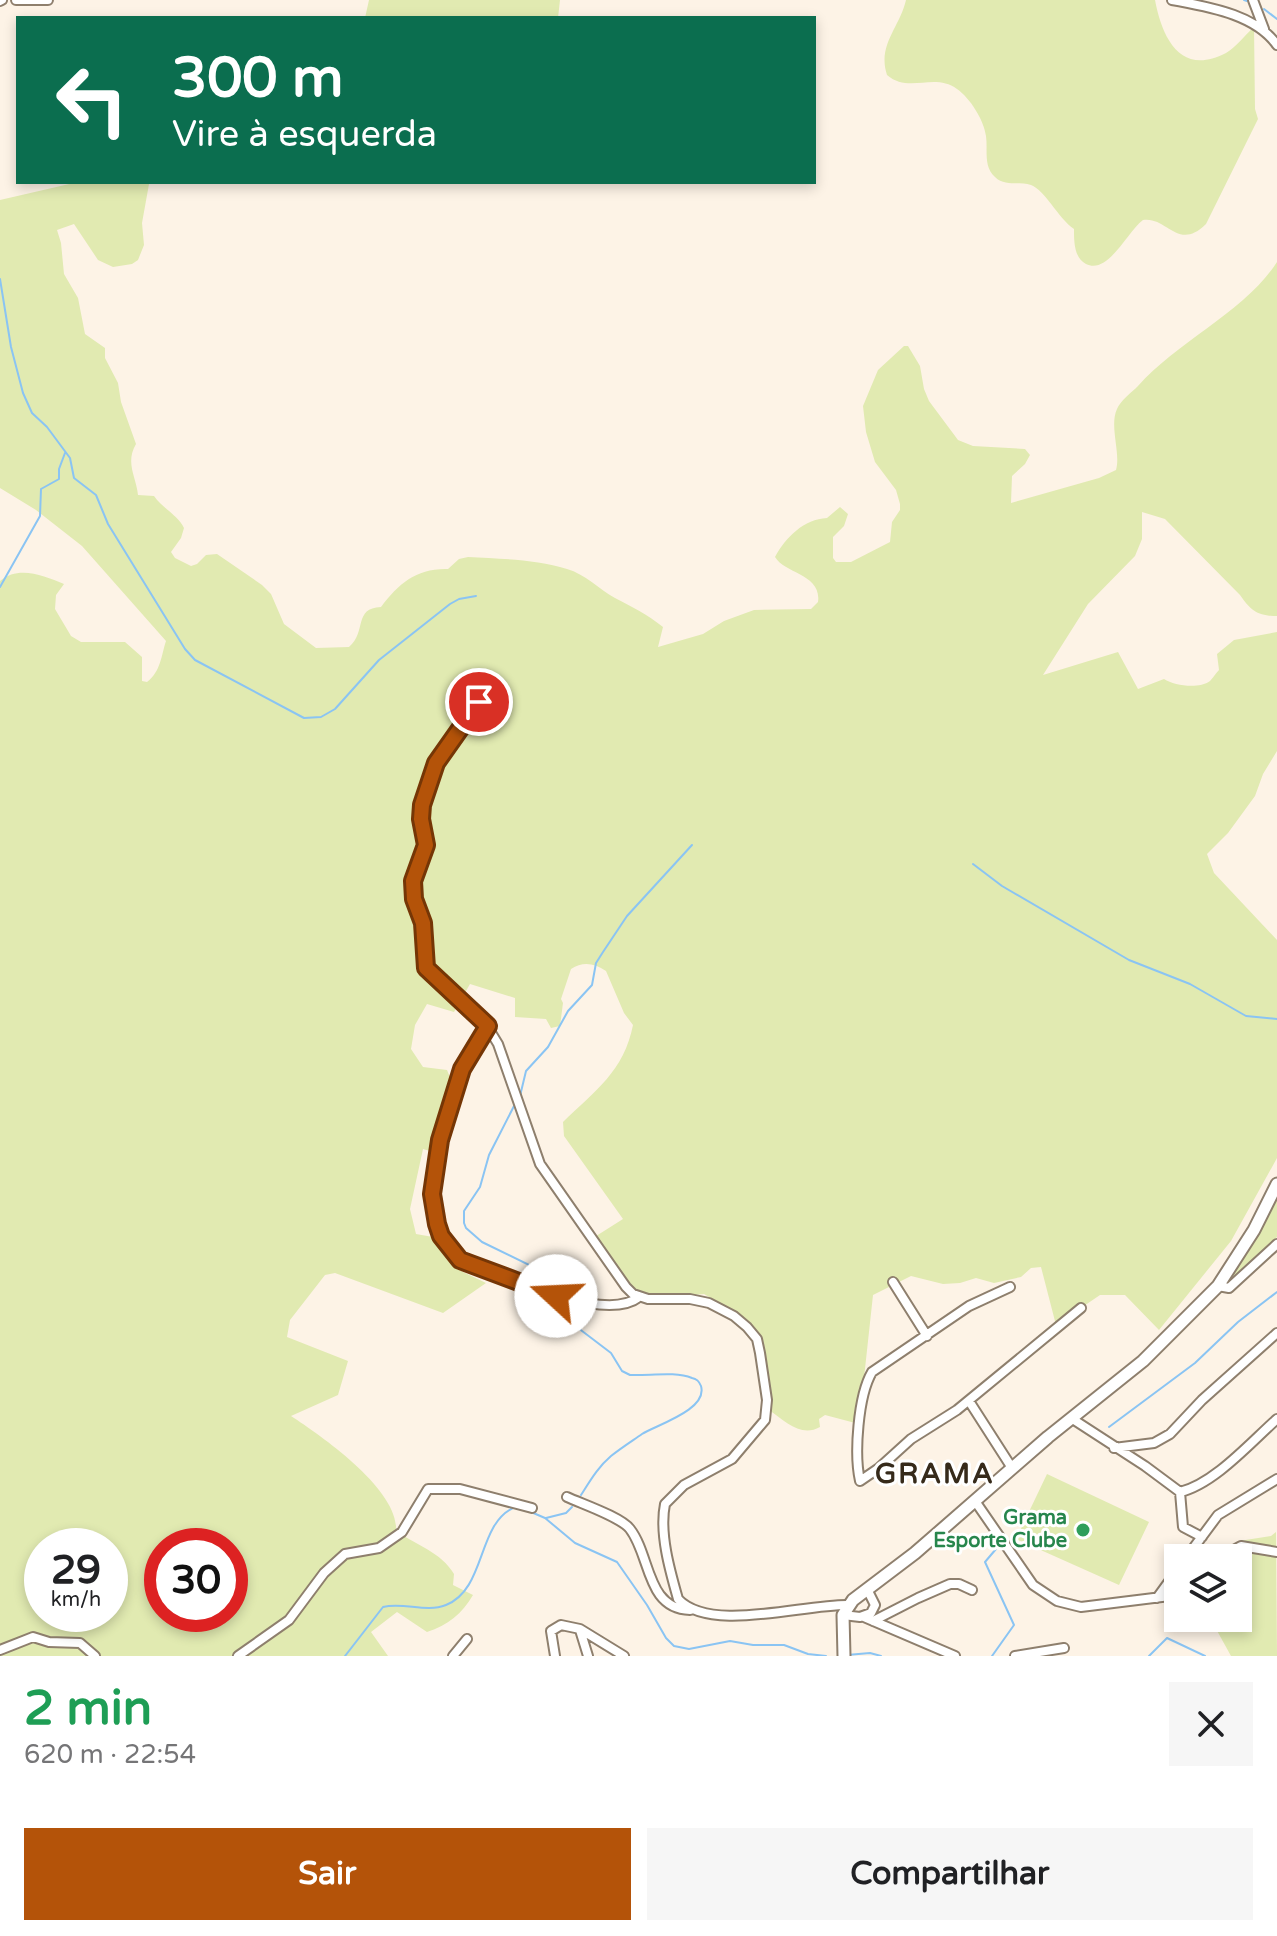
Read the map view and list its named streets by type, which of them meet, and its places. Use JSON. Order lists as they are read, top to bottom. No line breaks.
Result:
{"districts":["GRAMA"],"places":["Grama Esporte Clube"],"page":{"turn":["300 m","Vire à esquerda"],"speed":"29 km/h","limit":"30","heading":["2 min","620 m · 22:54"],"buttons":["Sair","Compartilhar"]}}
